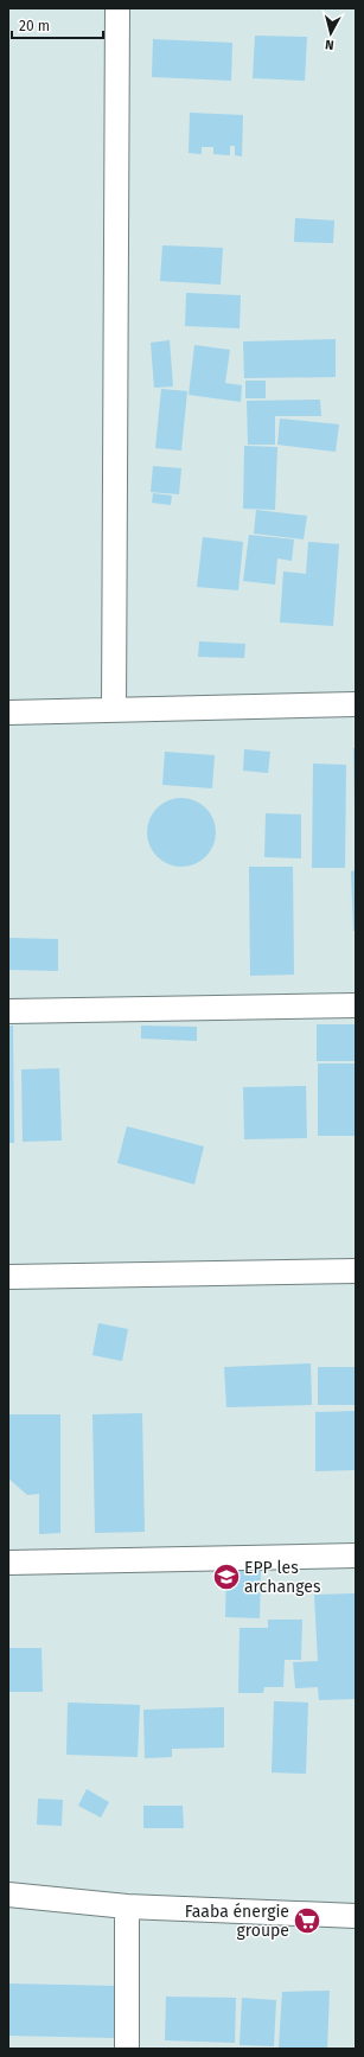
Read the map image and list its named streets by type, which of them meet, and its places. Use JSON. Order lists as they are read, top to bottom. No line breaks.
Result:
{"places":{"school or university":["EPP les archanges"],"supermarket":["Faaba énergie groupe"]},"scale_bar":"20 m","north":"bottom"}
